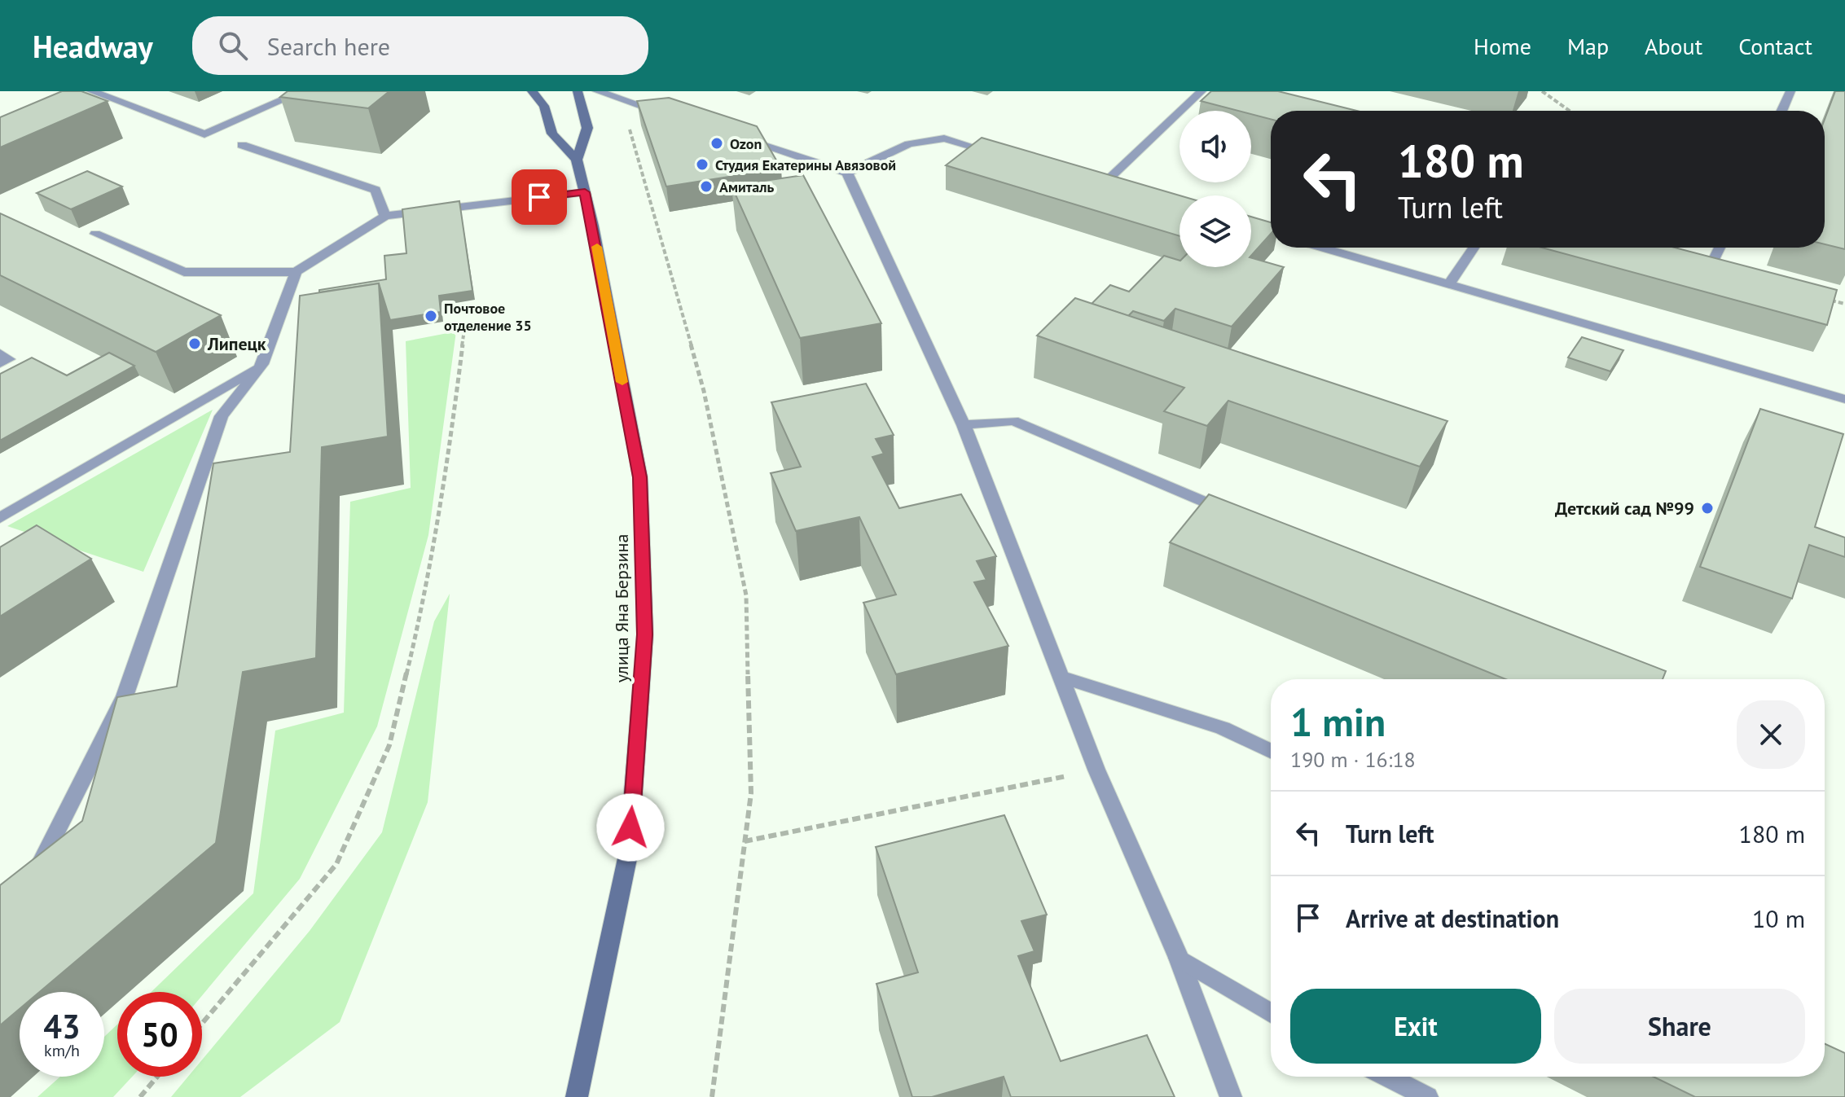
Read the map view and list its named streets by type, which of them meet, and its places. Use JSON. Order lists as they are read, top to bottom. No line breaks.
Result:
{"streets":{"main road":["улица Яна Берзина"]},"places":["Ozon","Студия Екатерины Авязовой","Амиталь","Почтовое отделение 35","Липецк","Детский сад №99"],"page":{"header":"Headway","search":"Search here","nav":["Home","Map","About","Contact"],"turn":["180 m","Turn left"],"heading":["1 min","190 m · 16:18"],"list":[{"name":"Turn left","value":"180 m"},{"name":"Arrive at destination","value":"10 m"}],"buttons":["Exit","Share"],"speed":"43 km/h","limit":"50"}}
